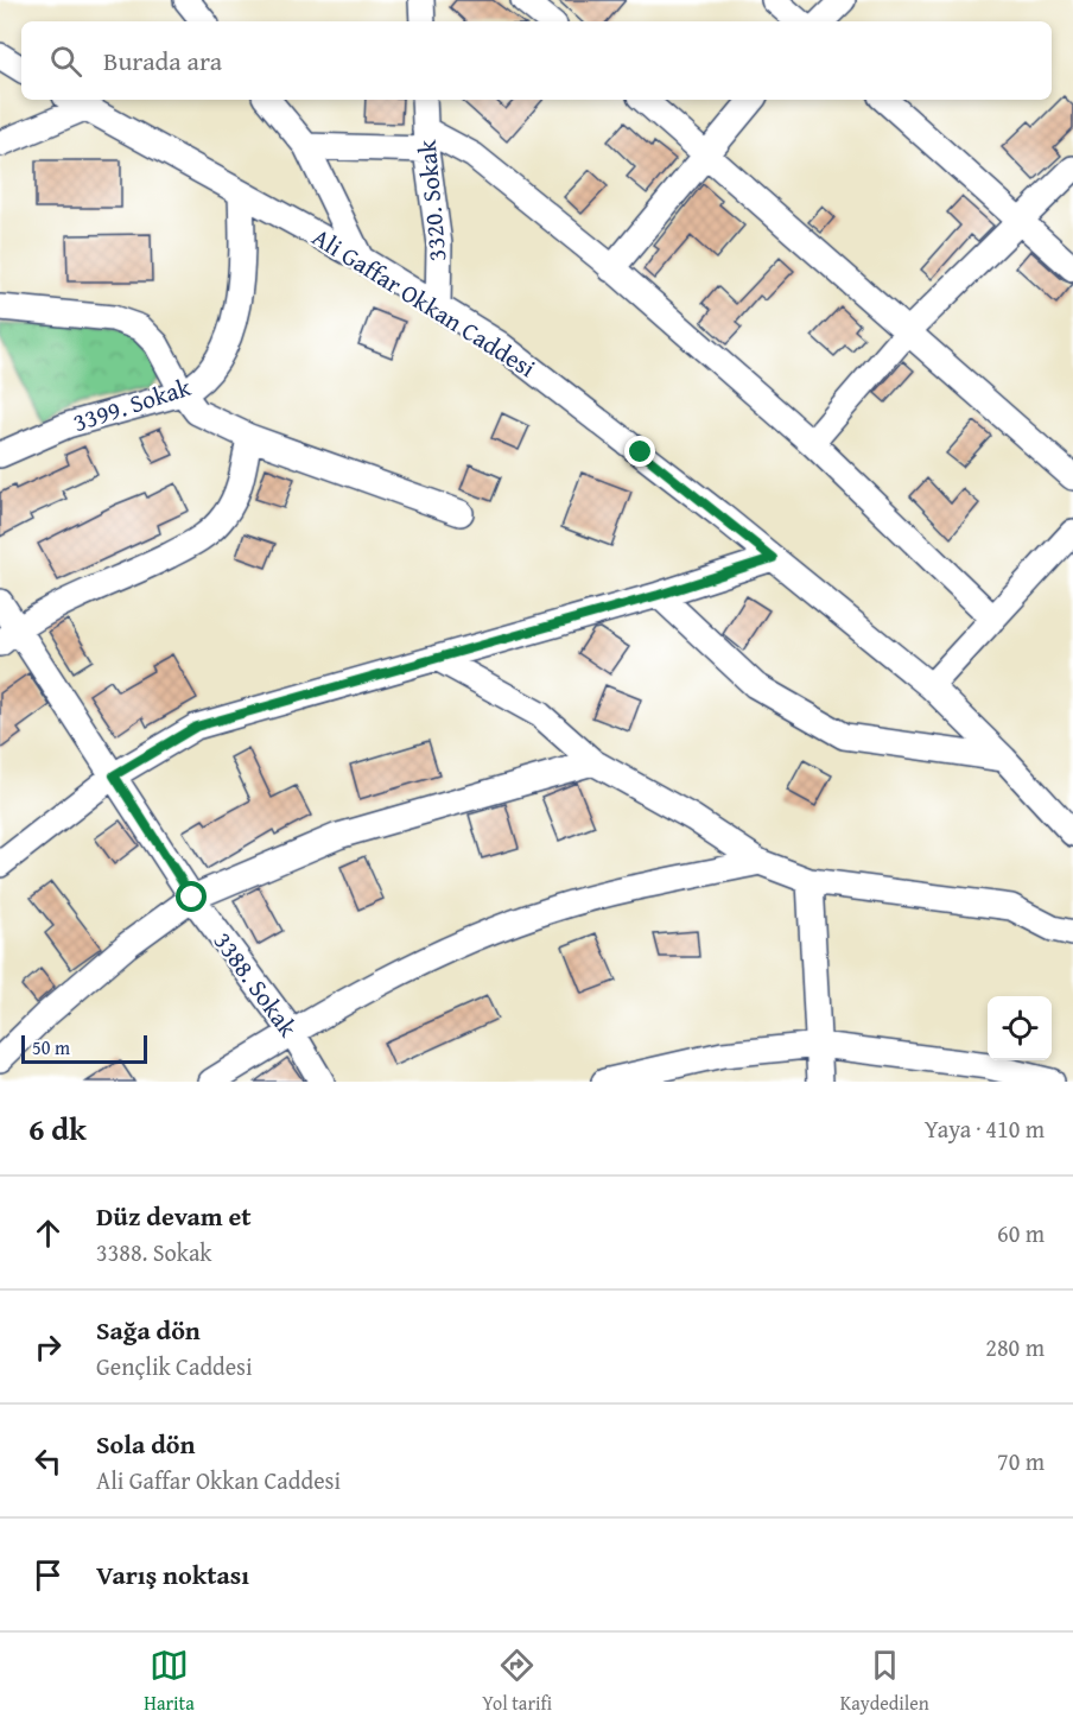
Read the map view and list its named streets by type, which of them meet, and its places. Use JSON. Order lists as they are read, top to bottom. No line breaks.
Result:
{"streets":{"street":["3320. Sokak","Ali Gaffar Okkan Caddesi","3399. Sokak","3388. Sokak"]},"crossings":[["3320. Sokak","Ali Gaffar Okkan Caddesi"],["Ali Gaffar Okkan Caddesi","3399. Sokak"]],"scale_bar":"50 m","page":{"search":"Burada ara","scale":"50 m","heading":["6 dk","Yaya · 410 m"],"list":[["Düz devam et","3388. Sokak","60 m"],["Sağa dön","Gençlik Caddesi","280 m"],["Sola dön","Ali Gaffar Okkan Caddesi","70 m"],"Varış noktası"],"nav":["Harita","Yol tarifi","Kaydedilen"]}}
